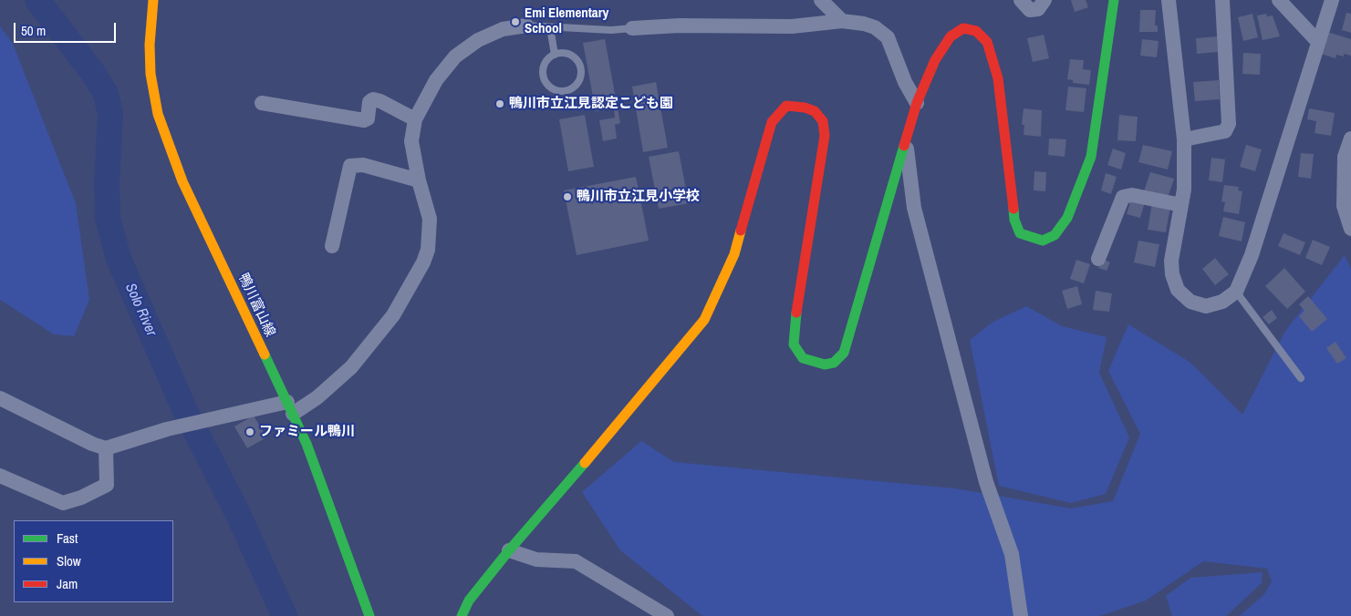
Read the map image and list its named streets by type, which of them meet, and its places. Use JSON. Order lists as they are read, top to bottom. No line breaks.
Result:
{"streets":{"street":["鴨川富山線"]},"water":["Solo River"],"places":["Emi Elementary School","鴨川市立江見認定こども園","鴨川市立江見小学校","ファミール鴨川"],"legend":["Fast","Slow","Jam"],"scale_bar":"50 m"}
